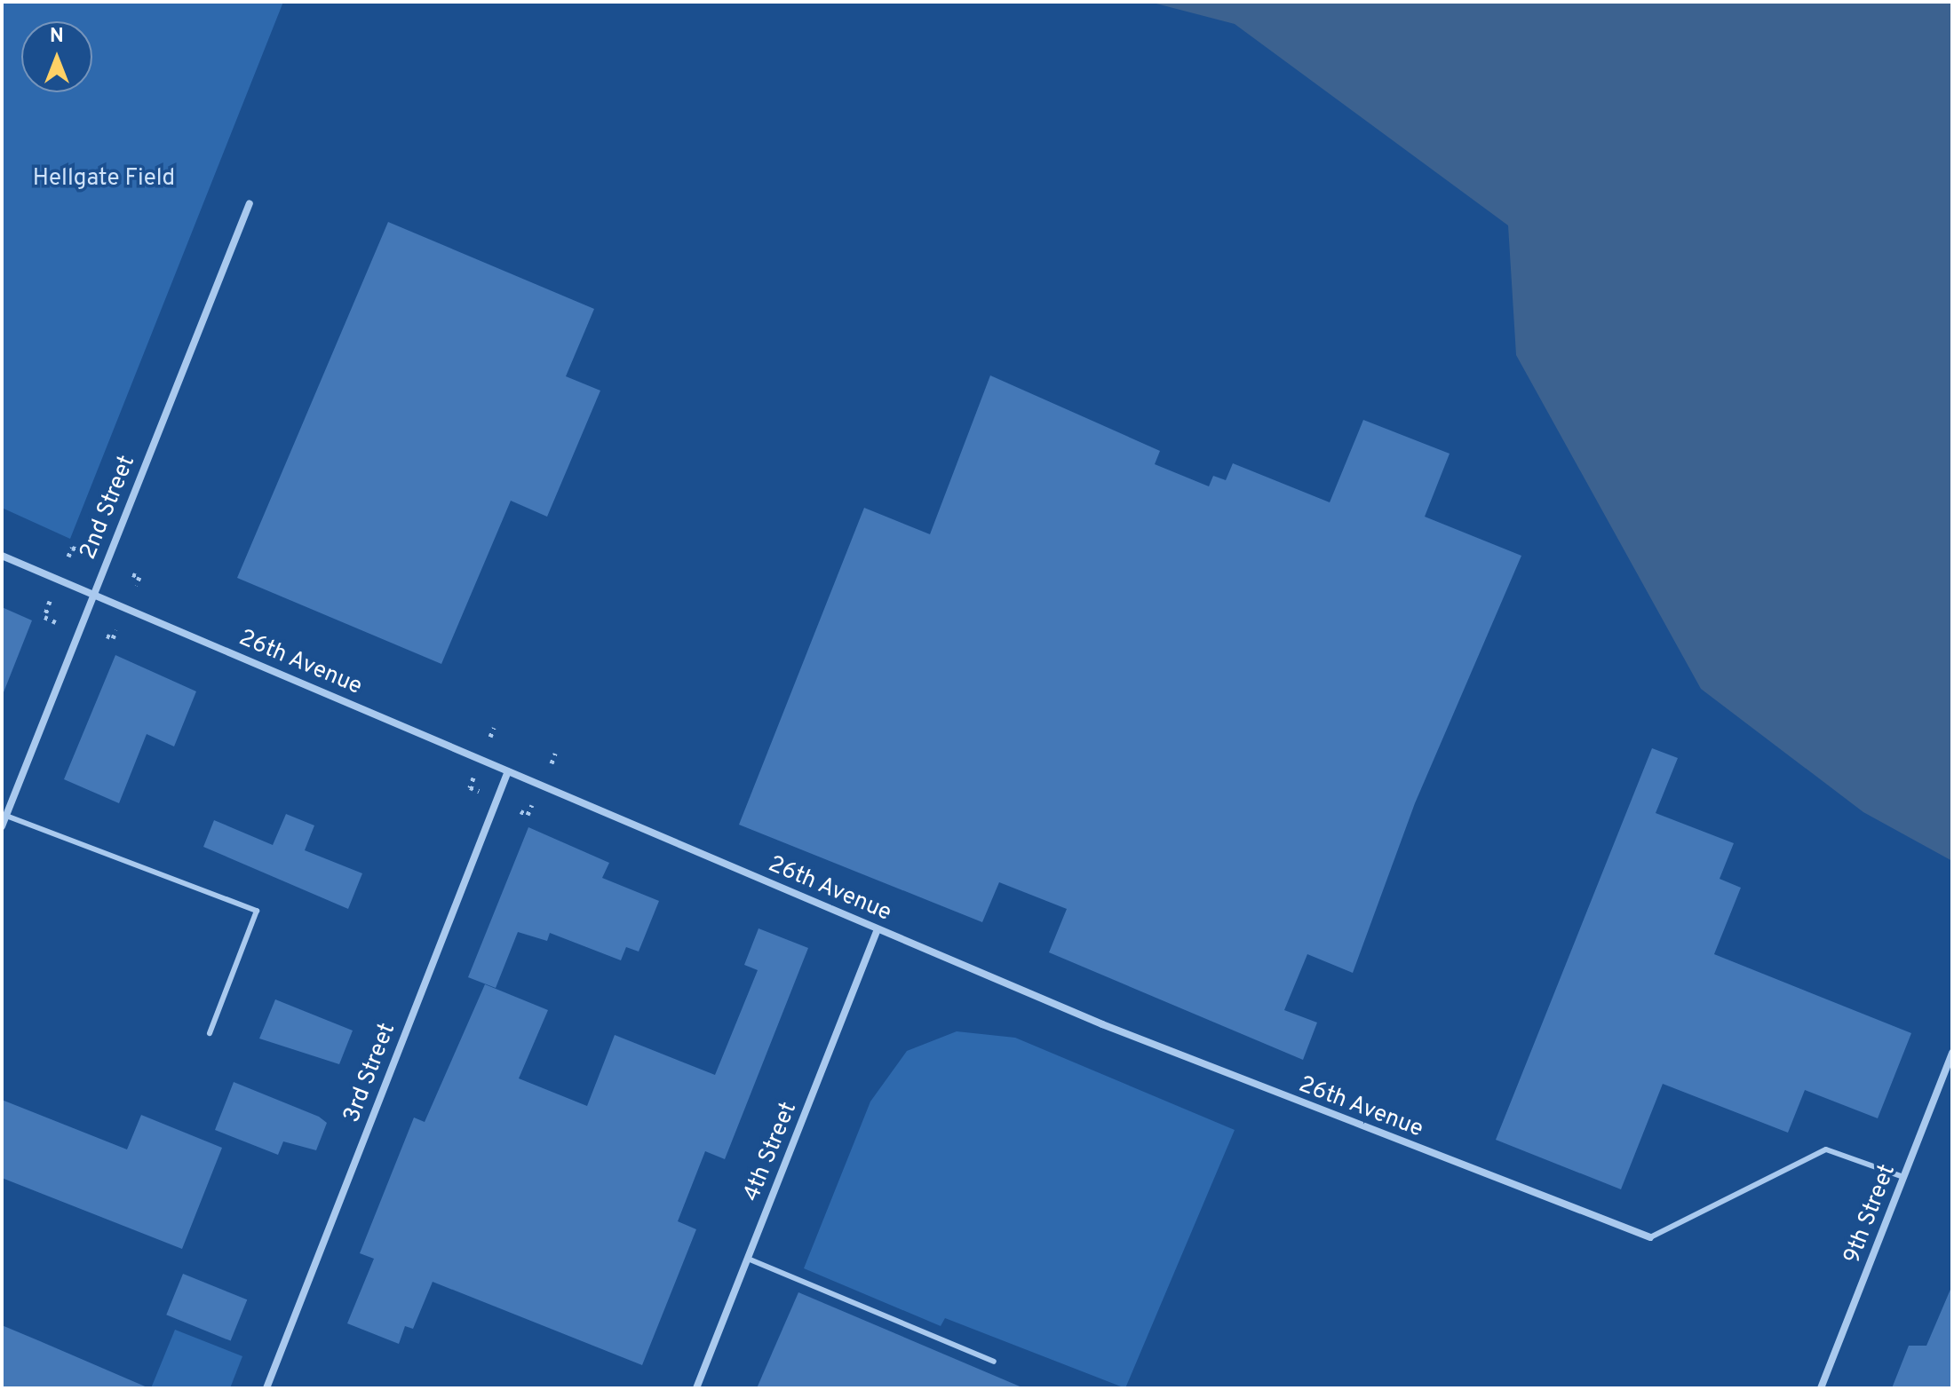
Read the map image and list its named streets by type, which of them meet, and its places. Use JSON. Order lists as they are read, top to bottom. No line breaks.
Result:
{"streets":{"street":["2nd Street","26th Avenue","3rd Street","4th Street","9th Street"]},"crossings":[["2nd Street","26th Avenue"],["26th Avenue","3rd Street"],["26th Avenue","4th Street"]],"parks":["Hellgate Field"],"north":"top"}
